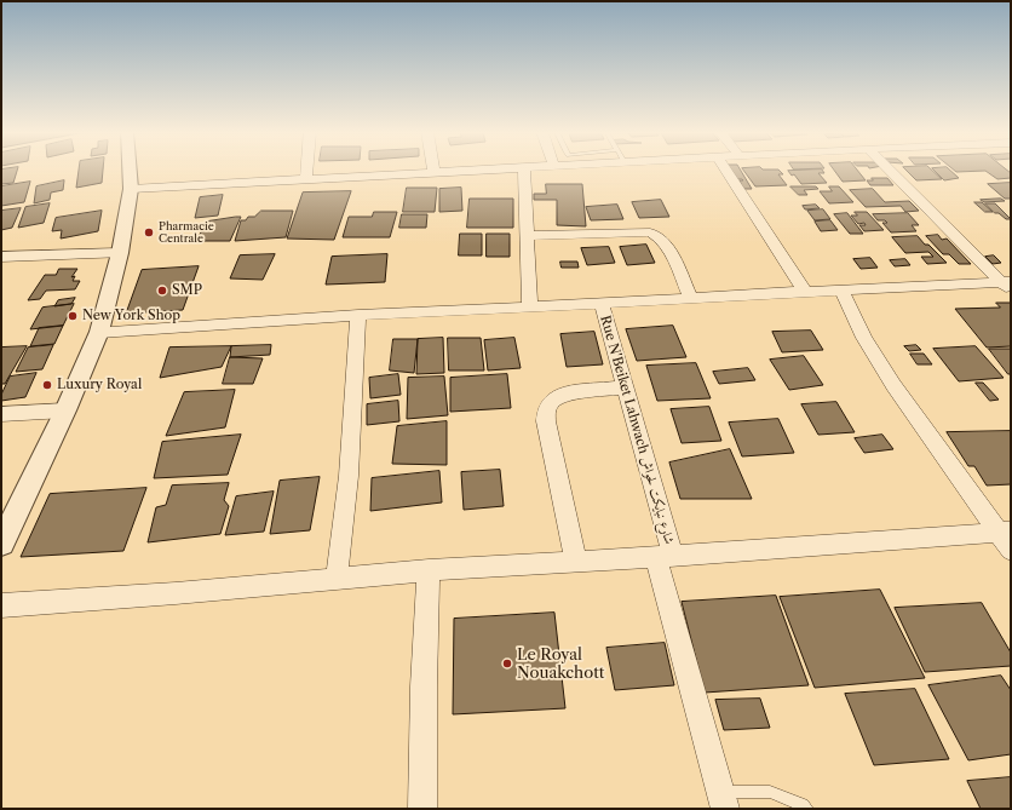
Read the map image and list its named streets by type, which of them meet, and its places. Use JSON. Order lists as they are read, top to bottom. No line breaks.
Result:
{"streets":{"street":["Rue N'Beiket Lahwach شارع نبايكت لحواش"]},"places":["Pharmacie Centrale","SMP","New York Shop","Luxury Royal","Le Royal Nouakchott"]}
